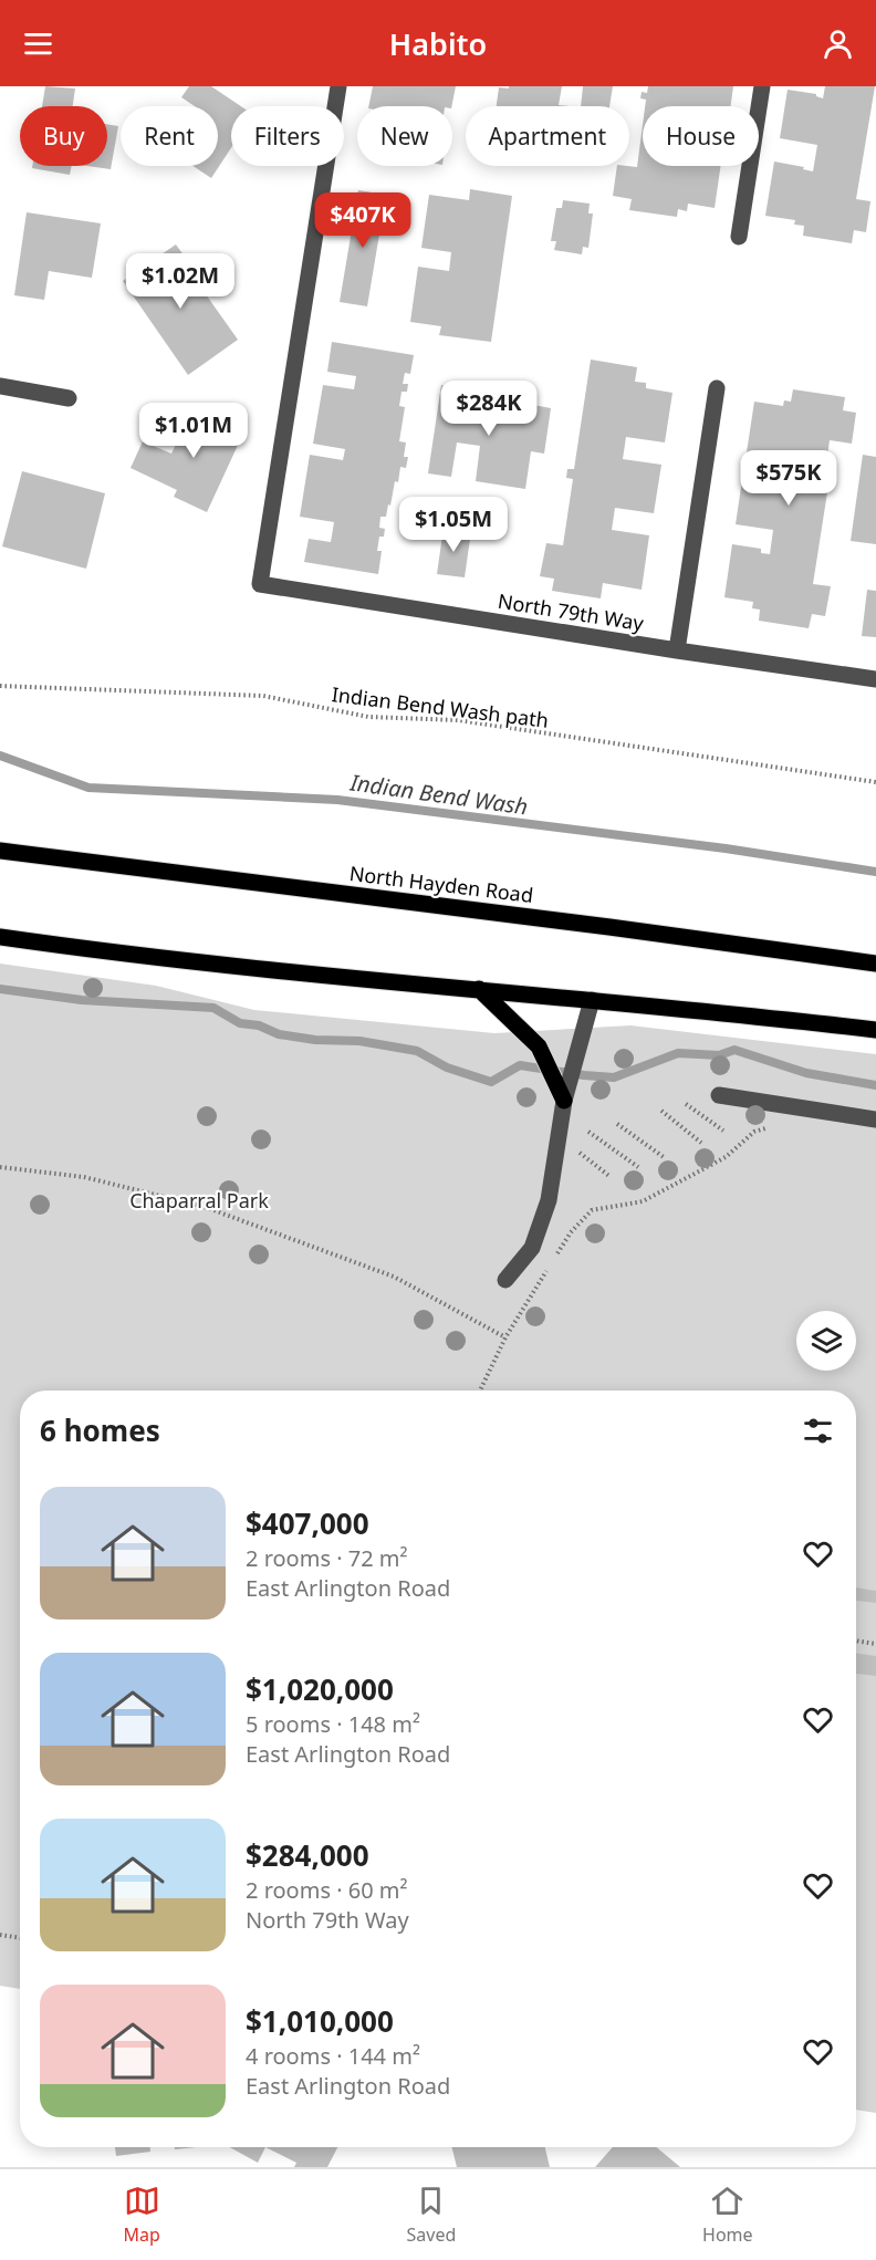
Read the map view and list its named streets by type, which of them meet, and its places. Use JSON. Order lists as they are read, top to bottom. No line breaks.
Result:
{"streets":{"main road":["North Hayden Road"],"street":["North 79th Way"],"path":["Indian Bend Wash path"]},"water":["Indian Bend Wash"],"parks":["Chaparral Park"],"page":{"header":"Habito","chip":["Buy","Rent","Filters","New","Apartment","House"],"price":["$407K","$1.02M","$284K","$1.01M","$575K","$1.05M"],"heading":"6 homes","list":[{"name":"$407,000","note":"2 rooms · 72 m² · East Arlington Road"},{"name":"$1,020,000","note":"5 rooms · 148 m² · East Arlington Road"},{"name":"$284,000","note":"2 rooms · 60 m² · North 79th Way"},{"name":"$1,010,000","note":"4 rooms · 144 m² · East Arlington Road"}],"tabs":["Map","Saved","Home"]}}
